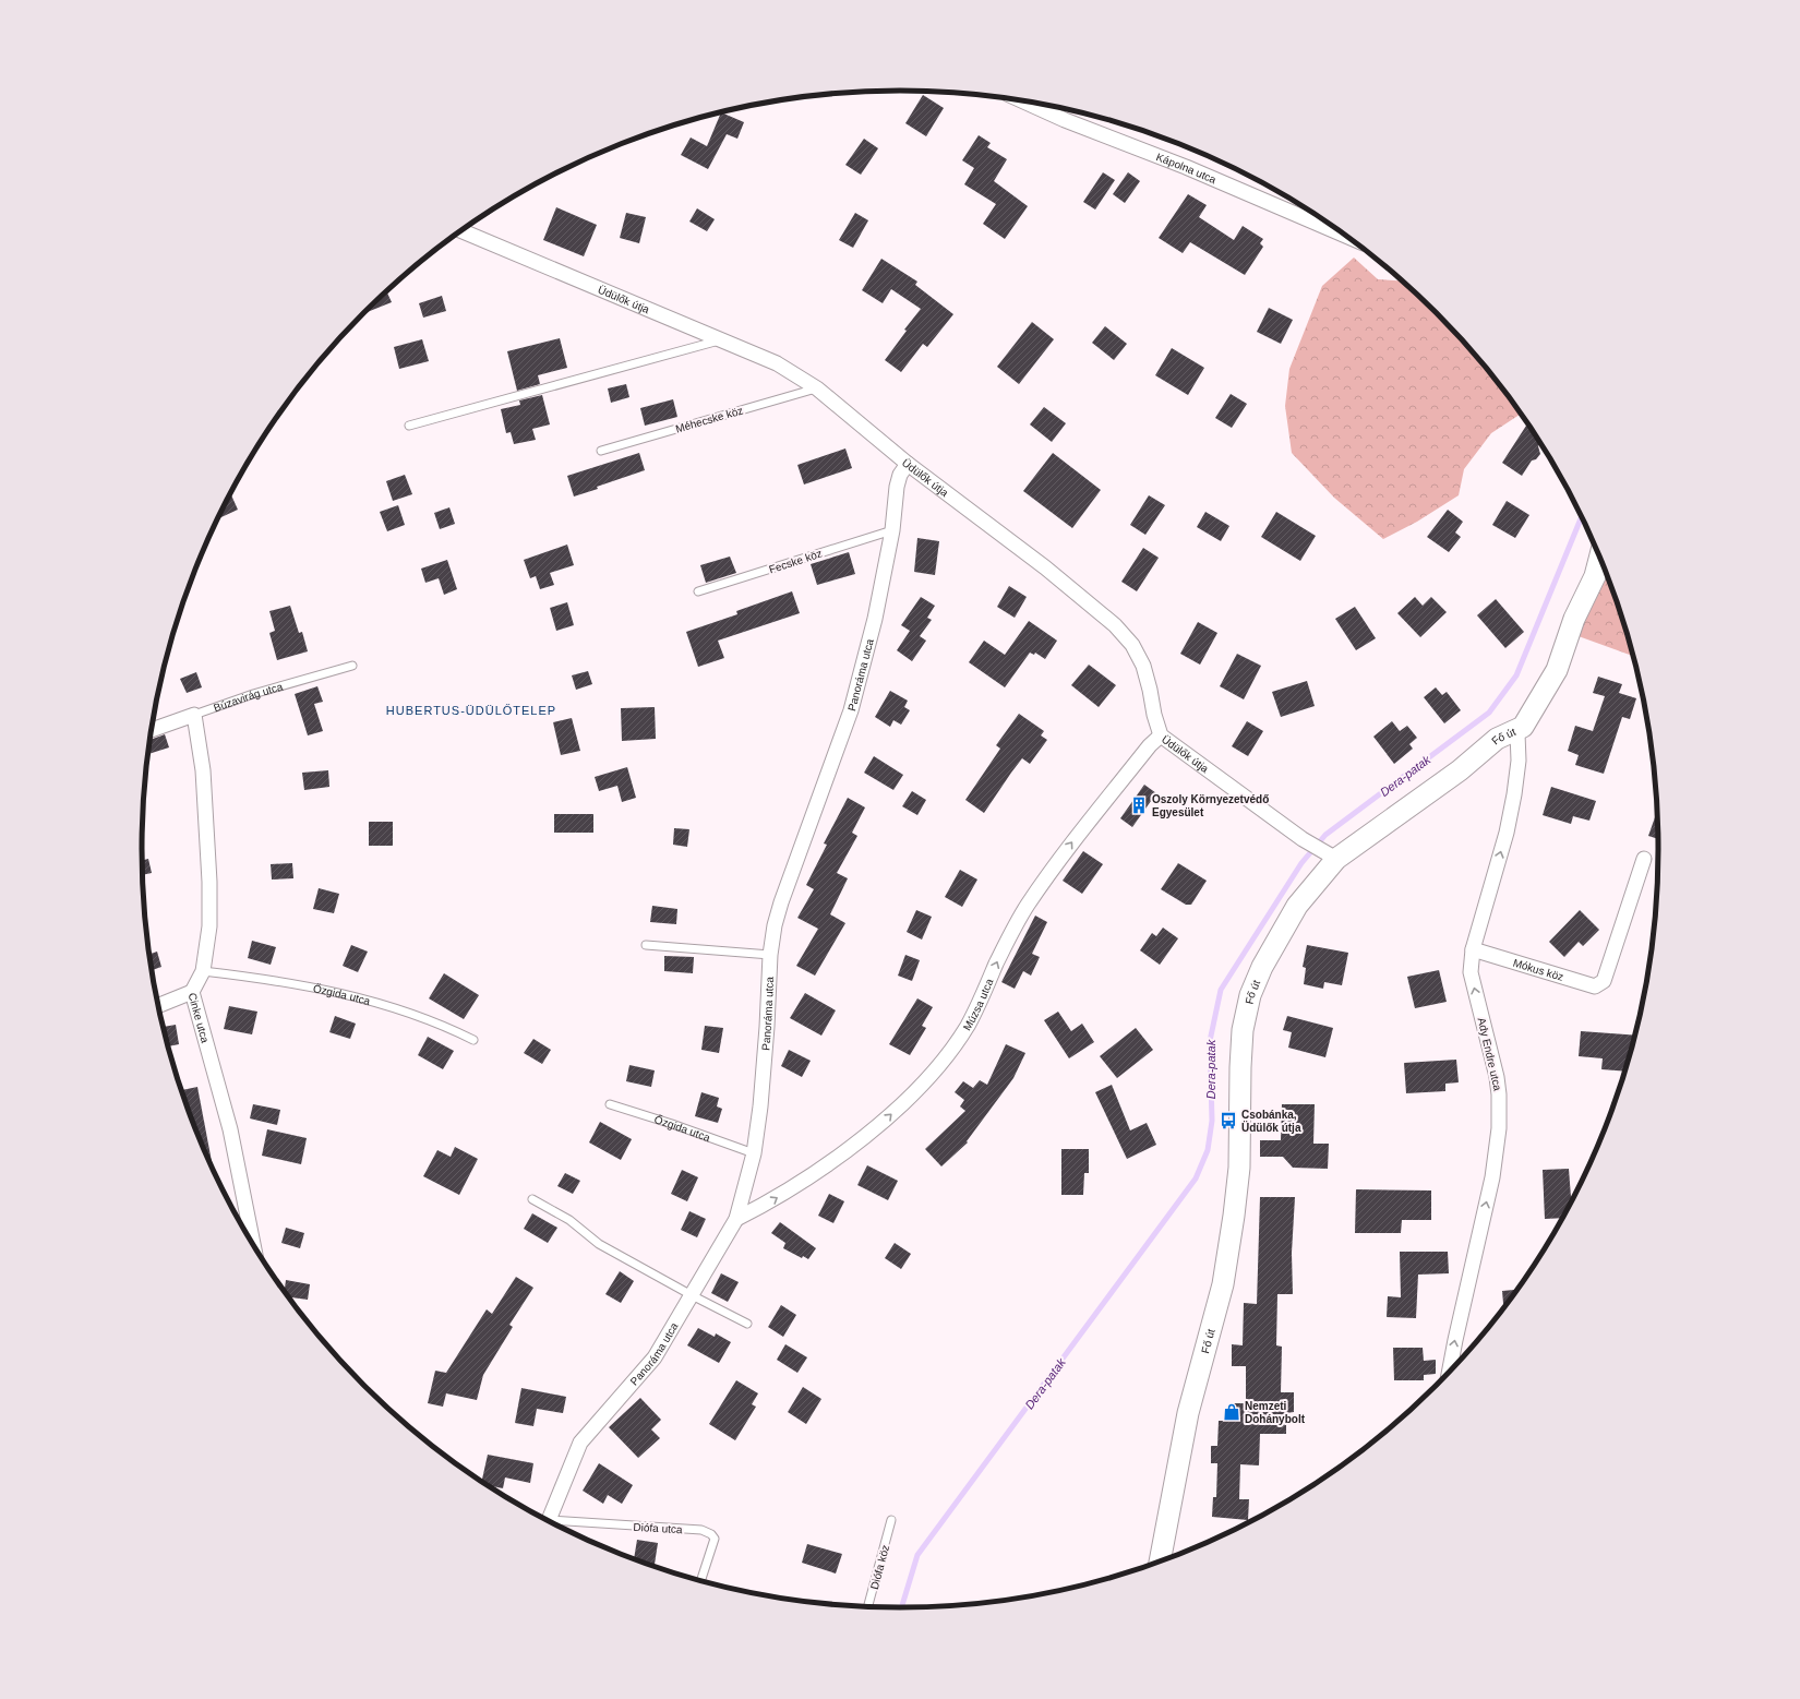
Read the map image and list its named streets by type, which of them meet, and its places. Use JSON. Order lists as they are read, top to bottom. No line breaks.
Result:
{"streets":{"main road":["Fő út"],"street":["Kápolna utca","Üdülők útja","Panoráma utca","Búzavirág utca","Mókus köz","Múzsa utca","Cinke utca","Ady Endre utca"],"lane":["Méhecske köz","Fecske köz","Őzgida utca","Diófa utca","Diófa köz"]},"crossings":[["Üdülők útja","Méhecske köz"],["Üdülők útja","Panoráma utca"],["Üdülők útja","Fő út"],["Üdülők útja","Múzsa utca"],["Fecske köz","Panoráma utca"],["Panoráma utca","Őzgida utca"],["Panoráma utca","Múzsa utca"],["Búzavirág utca","Cinke utca"],["Fő út","Ady Endre utca"],["Mókus köz","Ady Endre utca"],["Őzgida utca","Cinke utca"]],"one_way":["Múzsa utca","Ady Endre utca"],"districts":["HUBERTUS-ÜDÜLŐTELEP"],"water":["Dera-patak"],"places":{"building":["Oszoly Környezetvédő Egyesület"],"bus stop":["Csobánka, Üdülők útja"],"shop":["Nemzeti Dohánybolt"]}}
